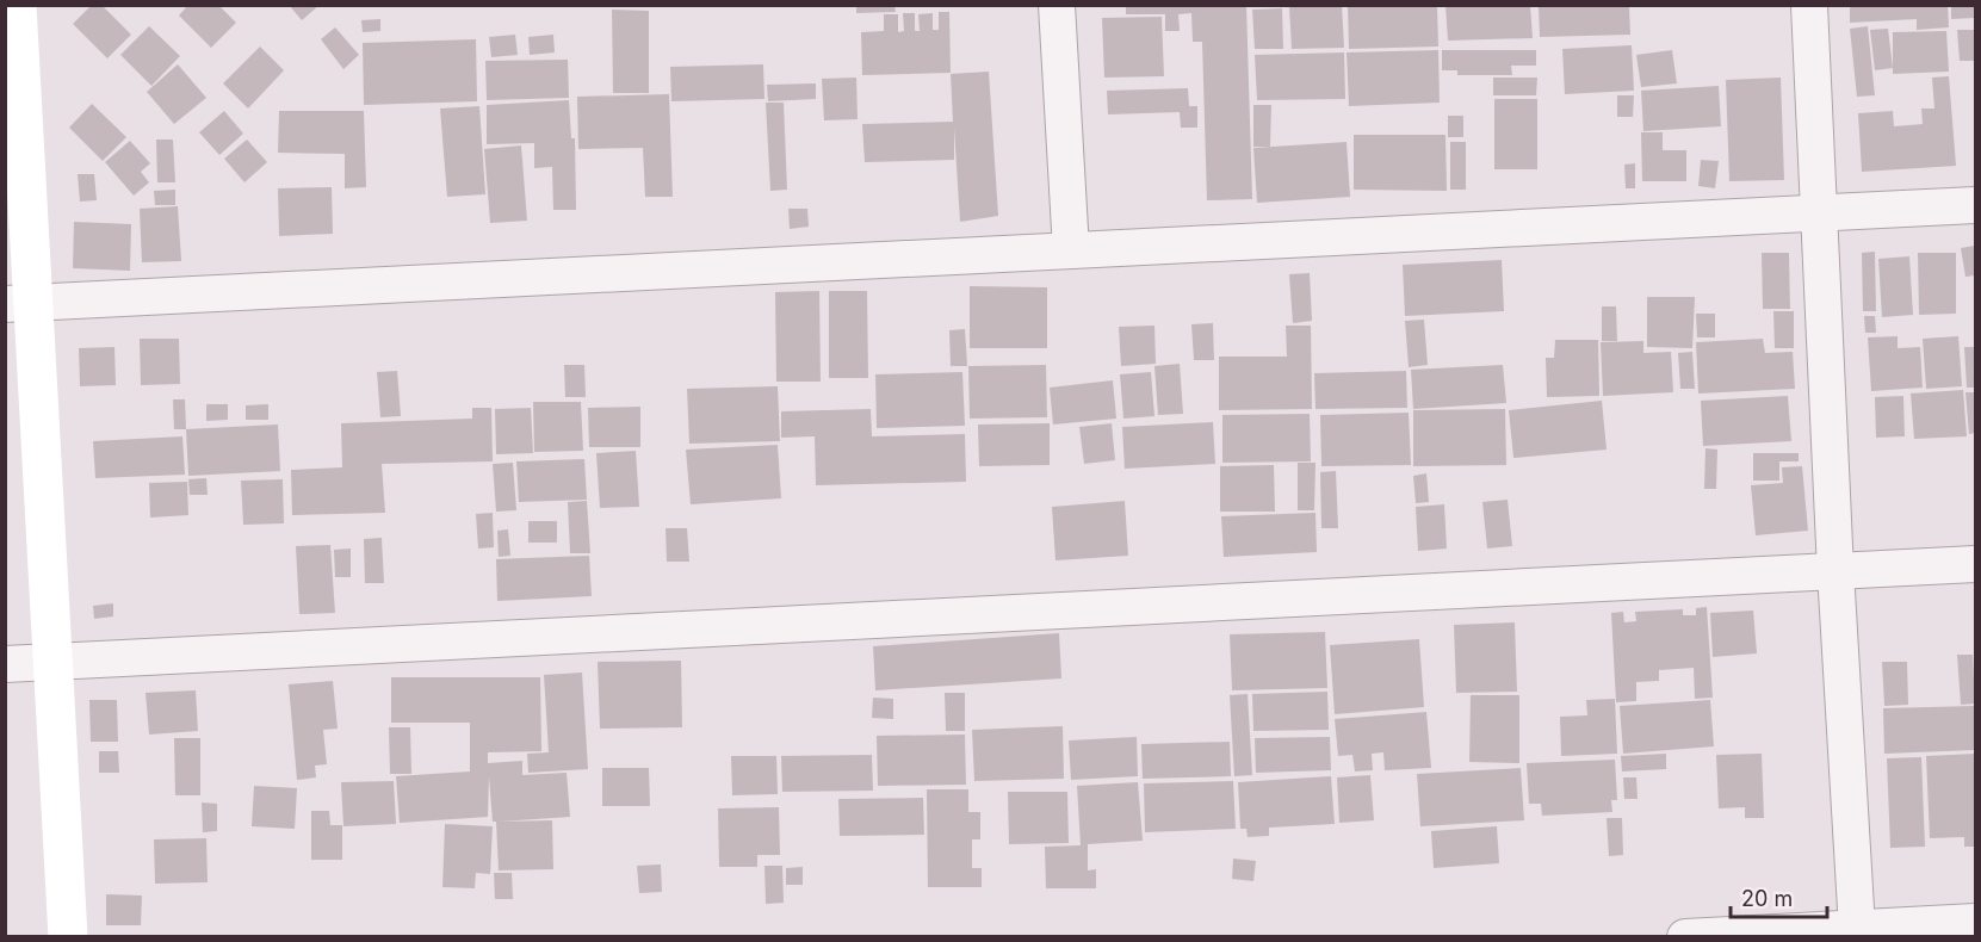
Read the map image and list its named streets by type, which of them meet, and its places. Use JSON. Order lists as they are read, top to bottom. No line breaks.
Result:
{"scale_bar":"20 m"}
